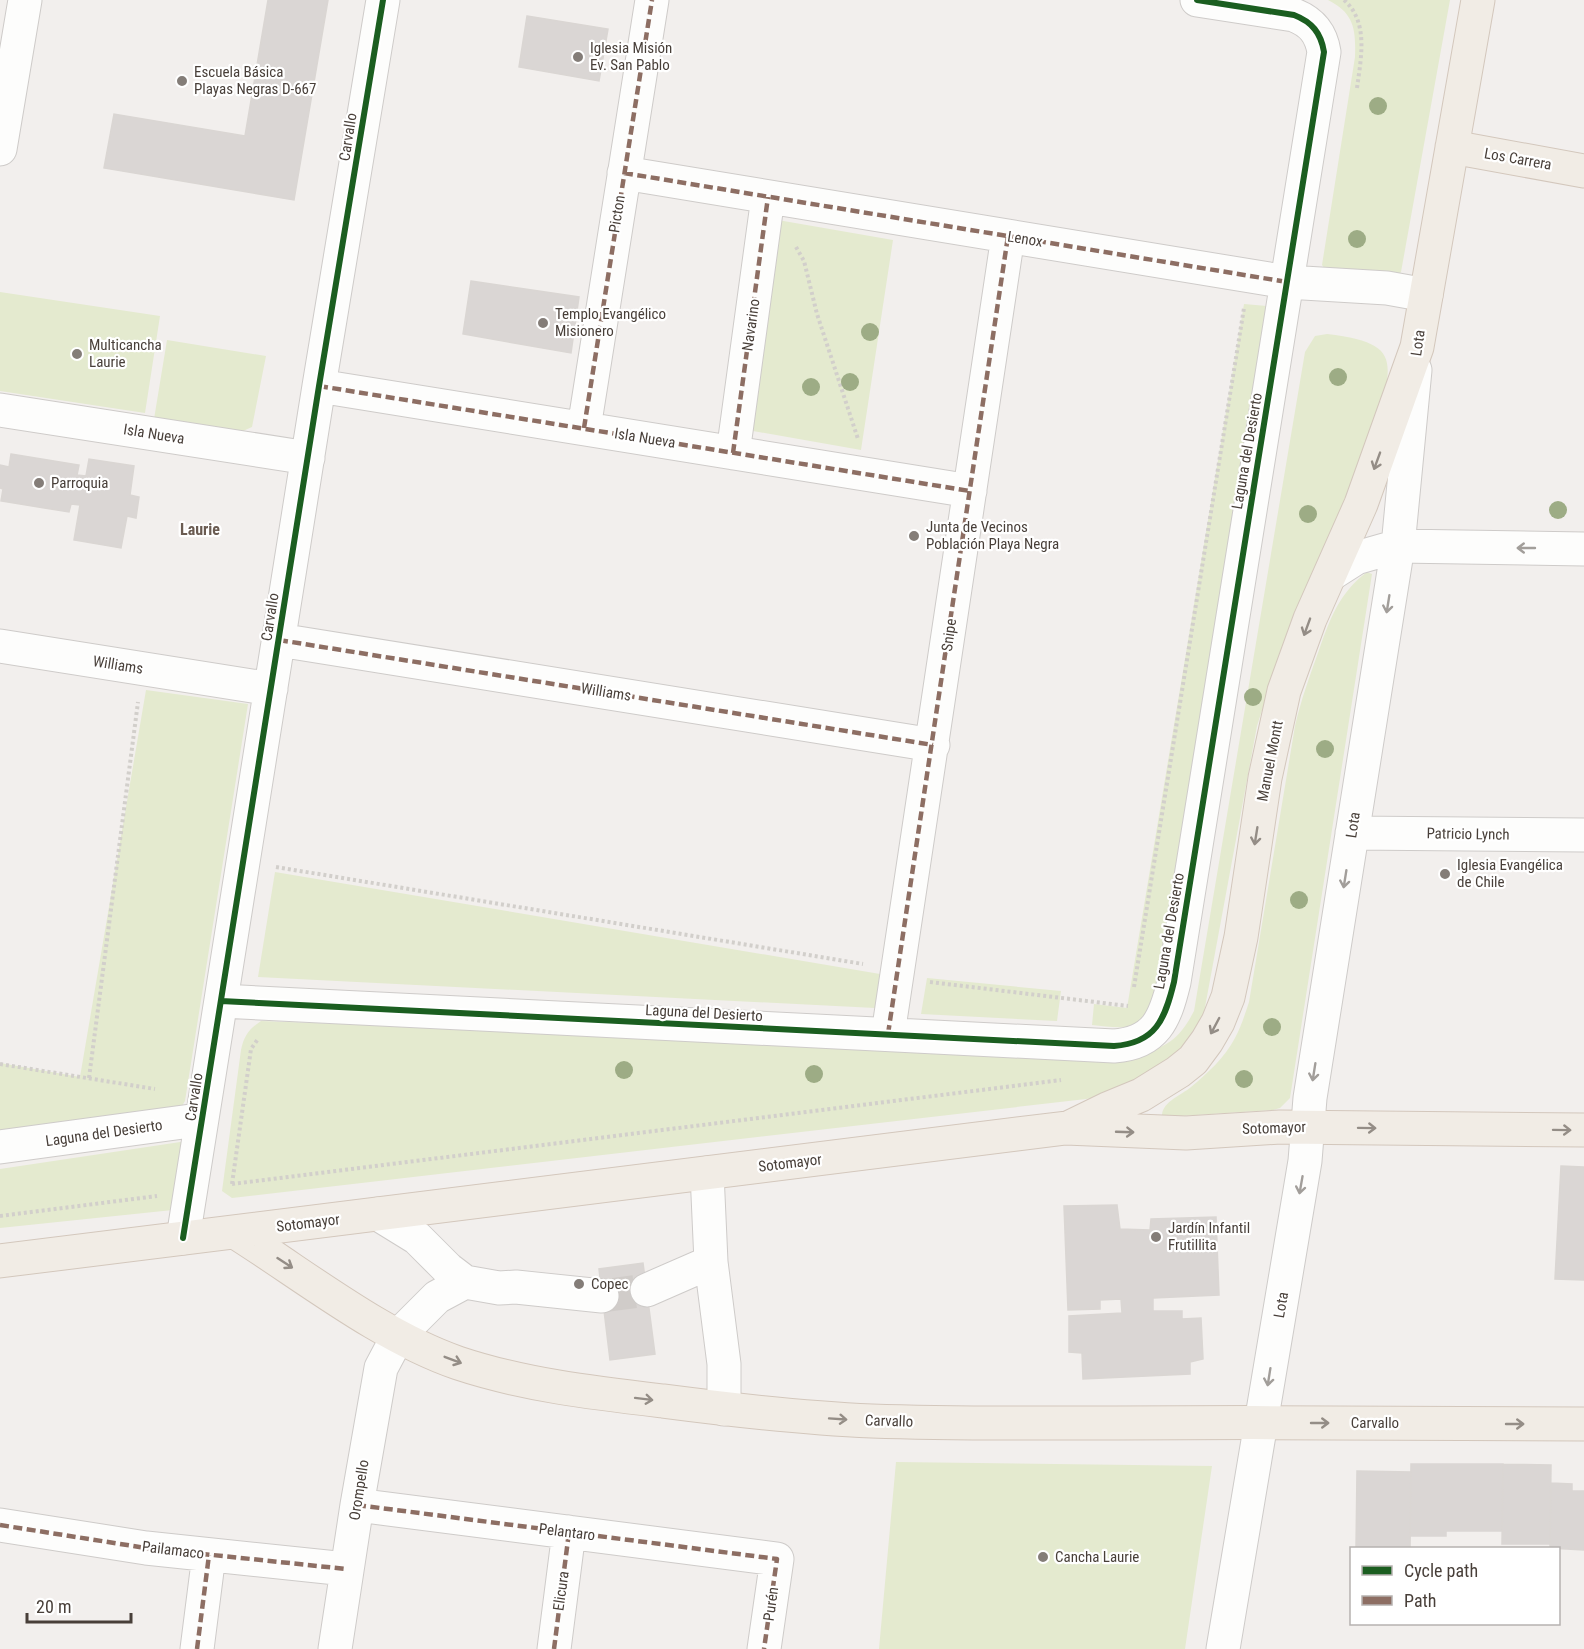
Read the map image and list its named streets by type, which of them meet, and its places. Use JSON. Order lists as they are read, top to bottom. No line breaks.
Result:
{"streets":{"main road":["Carvallo","Los Carrera","Lota","Manuel Montt","Sotomayor"],"street":["Picton","Lenox","Navarino","Isla Nueva","Laguna del Desierto","Snipe","Williams","Patricio Lynch","Orompello","Pelantaro","Pailamaco","Elicura","Purén"]},"crossings":[["Carvallo","Lota"],["Carvallo","Isla Nueva"],["Carvallo","Laguna del Desierto"],["Carvallo","Williams"],["Carvallo","Sotomayor"],["Carvallo","Orompello"],["Los Carrera","Lota"],["Picton","Lenox"],["Picton","Isla Nueva"],["Lenox","Navarino"],["Lenox","Lota"],["Lenox","Laguna del Desierto"],["Lenox","Snipe"],["Navarino","Isla Nueva"],["Lota","Manuel Montt"],["Lota","Patricio Lynch"],["Lota","Sotomayor"],["Isla Nueva","Snipe"],["Laguna del Desierto","Snipe"],["Snipe","Williams"],["Manuel Montt","Sotomayor"],["Orompello","Pelantaro"],["Orompello","Pailamaco"],["Pelantaro","Elicura"],["Pelantaro","Purén"]],"one_way":["Carvallo","Lota","Manuel Montt"],"districts":["Laurie"],"places":["Iglesia Misión Ev. San Pablo","Escuela Básica Playas Negras D-667","Templo Evangélico Misionero","Multicancha Laurie","Parroquia","Junta de Vecinos Población Playa Negra","Iglesia Evangélica de Chile","Jardín Infantil Frutillita","Copec","Cancha Laurie"],"legend":["Cycle path","Path"],"scale_bar":"20 m"}
